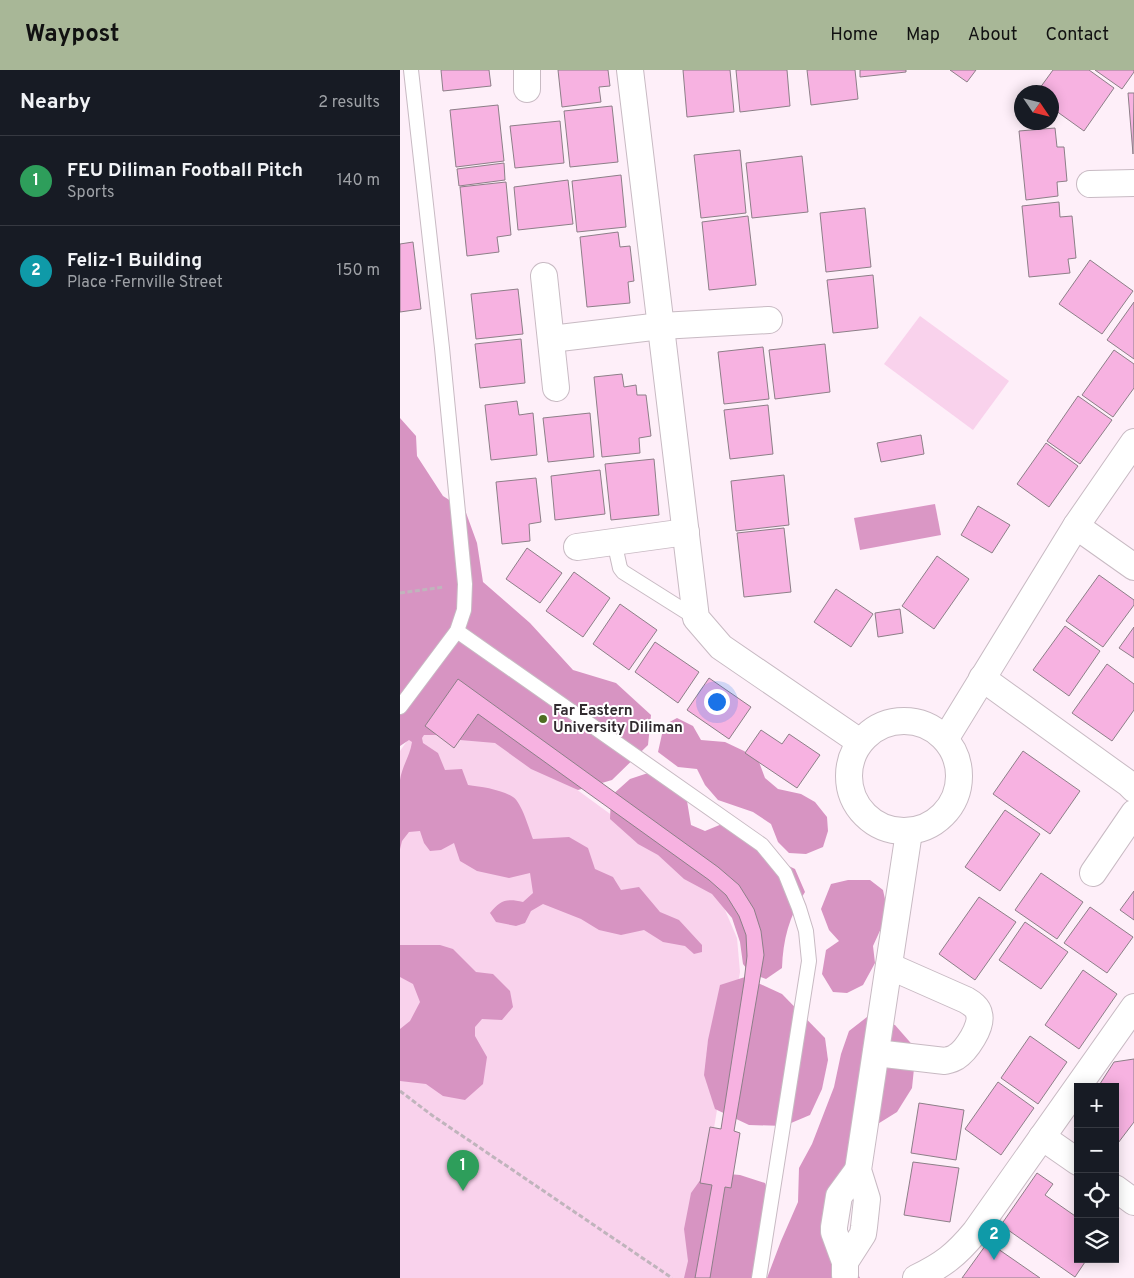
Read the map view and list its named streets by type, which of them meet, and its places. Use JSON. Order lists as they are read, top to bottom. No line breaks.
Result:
{"places":["Far Eastern University Diliman"],"north":"bottom right","page":{"header":"Waypost","nav":["Home","Map","About","Contact"],"heading":["Nearby","2 results"],"list":[{"mark":"1","name":"FEU Diliman Football Pitch","note":"Sports","value":"140 m"},{"mark":"2","name":"Feliz-1 Building","note":"Place · Fernville Street","value":"150 m"}],"map_buttons":["+","−"],"pins":["1","2"]}}
